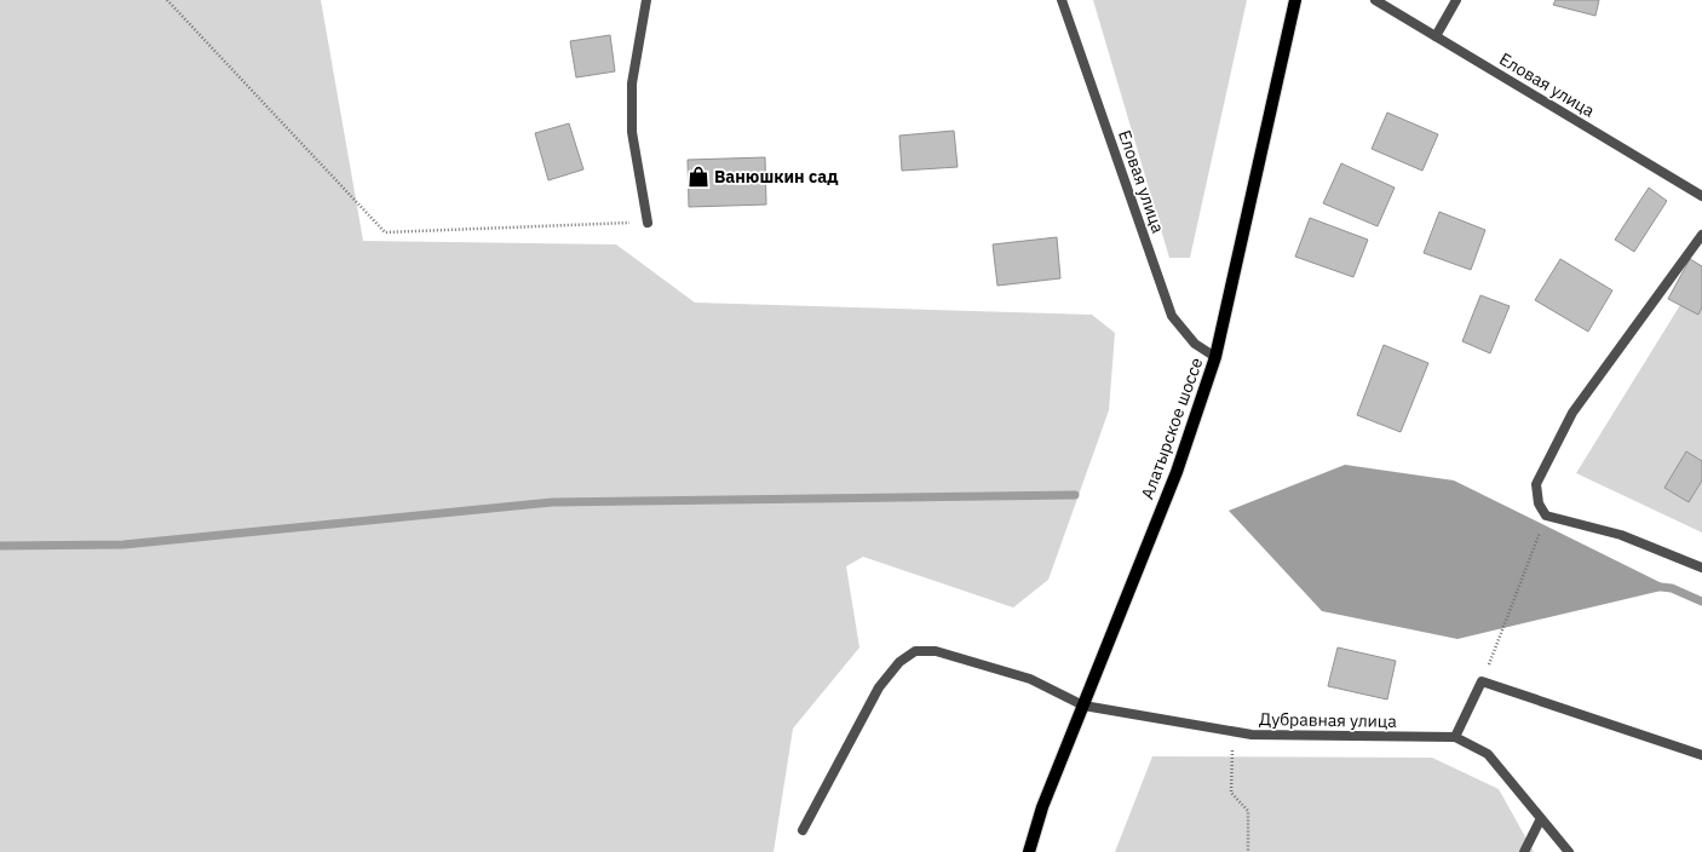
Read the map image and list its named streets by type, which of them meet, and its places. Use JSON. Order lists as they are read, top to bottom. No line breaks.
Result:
{"streets":{"main road":["Алатырское шоссе"],"street":["Еловая улица","Дубравная улица"]},"crossings":[["Еловая улица","Алатырское шоссе"],["Алатырское шоссе","Дубравная улица"]],"places":{"shop":["Ванюшкин сад"]}}
